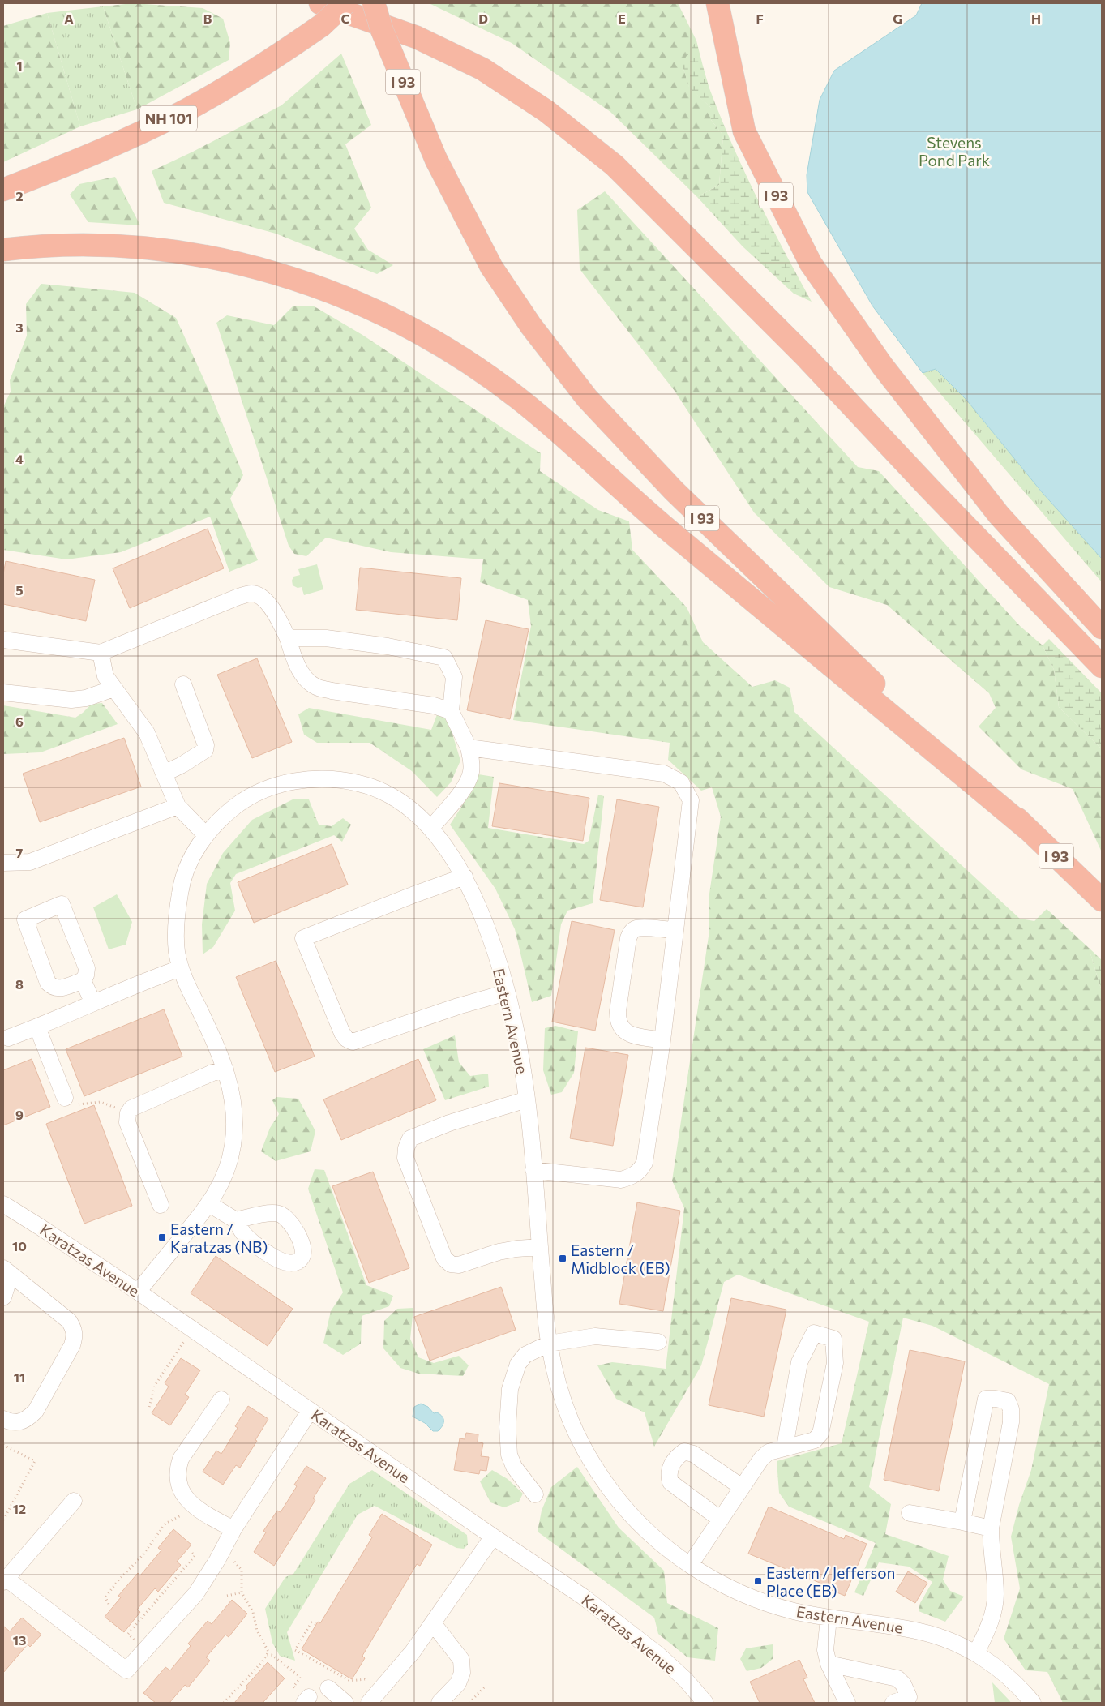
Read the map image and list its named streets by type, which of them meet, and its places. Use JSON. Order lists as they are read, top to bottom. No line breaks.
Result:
{"streets":{"highway":["I 93","NH 101"],"street":["Eastern Avenue","Karatzas Avenue"]},"crossings":[["Eastern Avenue","Karatzas Avenue"]],"parks":["Stevens Pond Park"],"places":{"transit":["Eastern / Karatzas (NB)","Eastern / Midblock (EB)","Eastern / Jefferson Place (EB)"]},"grid":{"columns":["A","B","C","D","E","F","G","H"],"rows":["1","2","3","4","5","6","7","8","9","10","11","12","13"]}}
